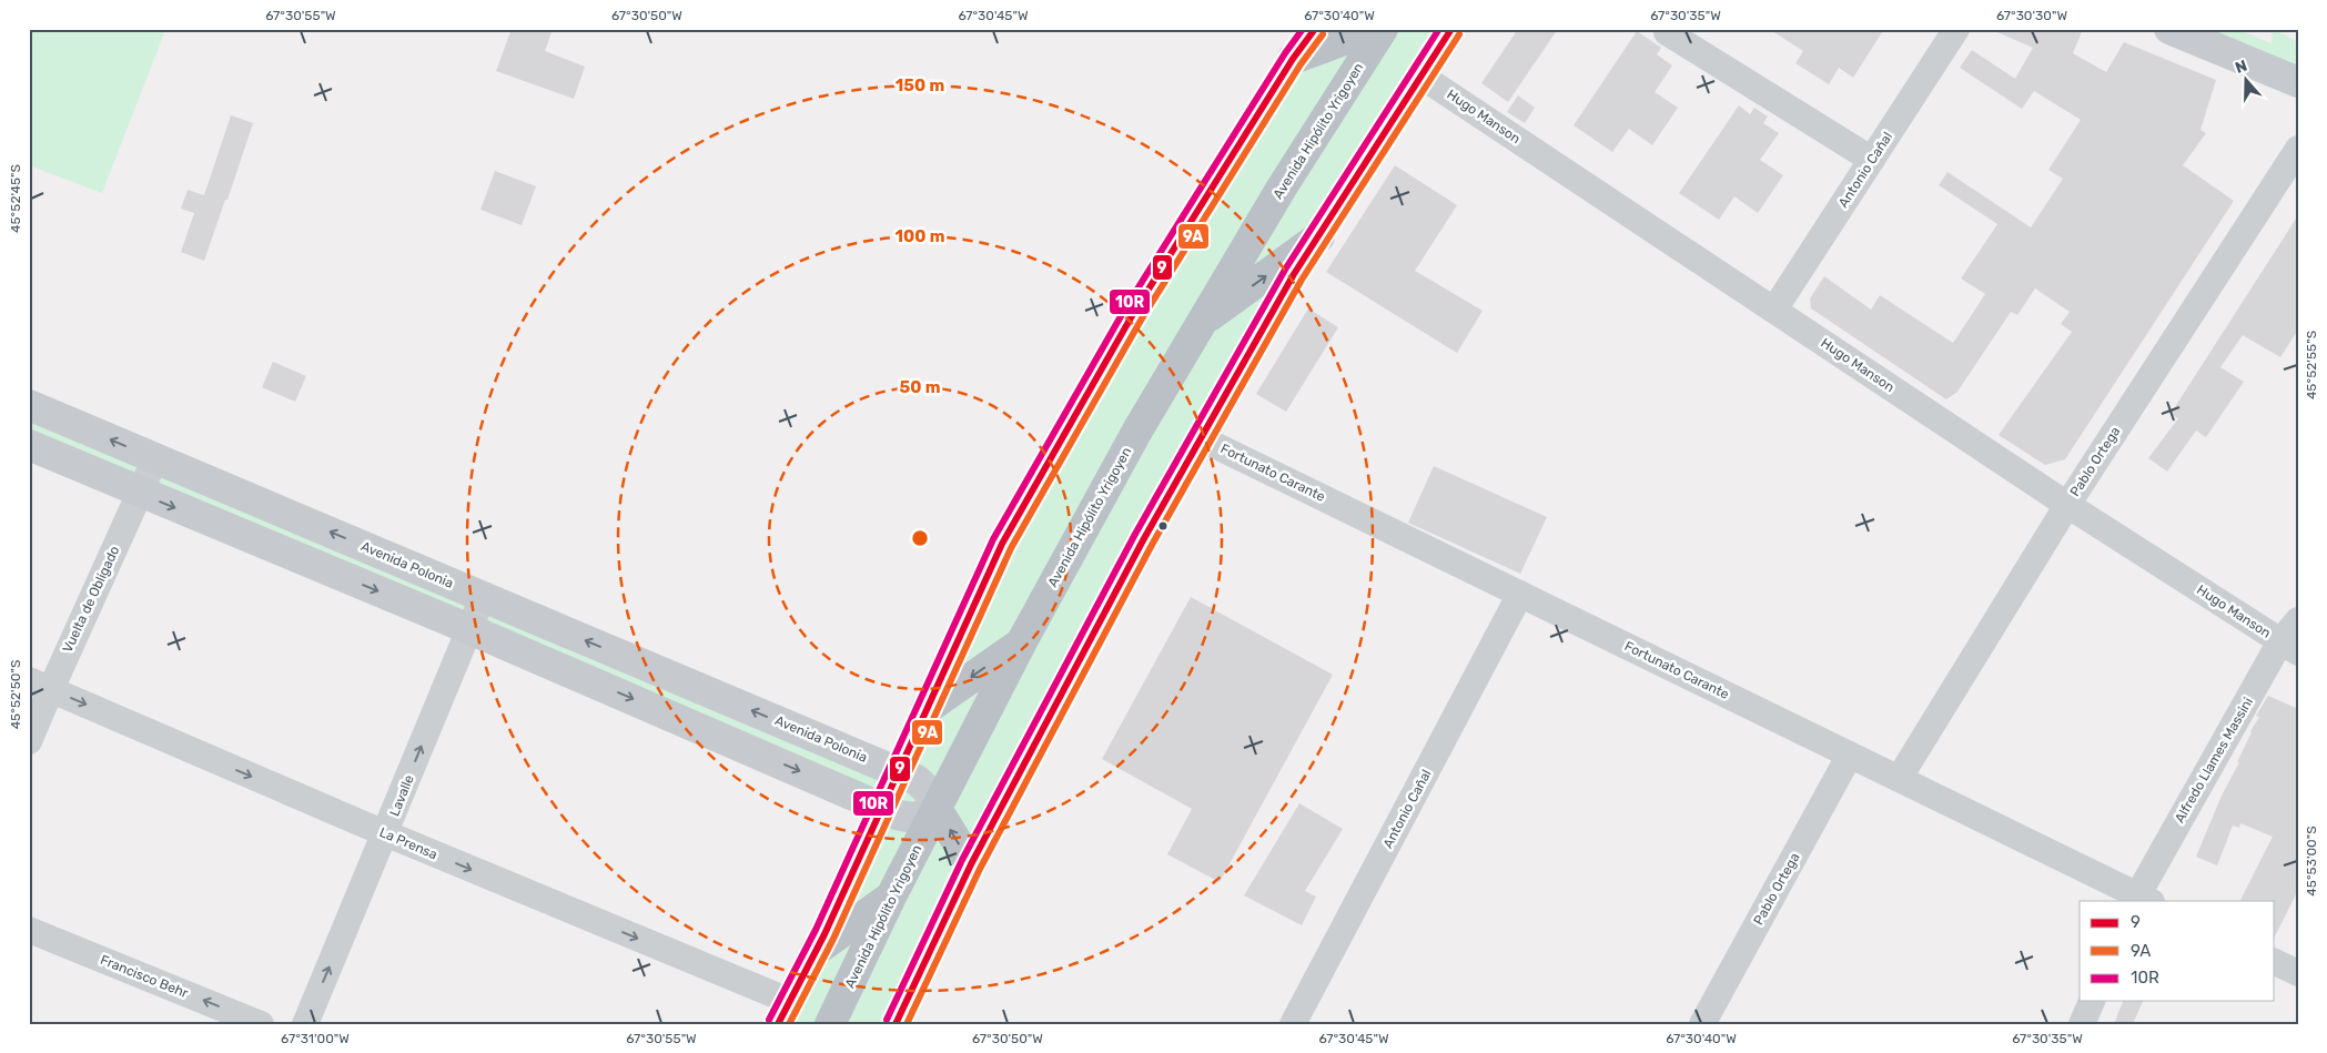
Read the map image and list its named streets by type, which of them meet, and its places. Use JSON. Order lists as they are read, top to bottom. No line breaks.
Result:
{"streets":{"highway":["Avenida Hipólito Yrigoyen"],"main road":["Avenida Polonia"],"street":["Hugo Manson","Antonio Cañal","Pablo Ortega","Fortunato Carante","Vuelta de Obligado","Alfredo Llames Massini","Lavalle","La Prensa","Francisco Behr"]},"crossings":[["Hugo Manson","Antonio Cañal"],["Hugo Manson","Pablo Ortega"],["Hugo Manson","Alfredo Llames Massini"],["Avenida Hipólito Yrigoyen","Avenida Polonia"],["Antonio Cañal","Fortunato Carante"],["Pablo Ortega","Fortunato Carante"],["Fortunato Carante","Alfredo Llames Massini"],["Avenida Polonia","Vuelta de Obligado"],["Avenida Polonia","Lavalle"],["Vuelta de Obligado","La Prensa"],["Lavalle","La Prensa"]],"one_way":["Lavalle","La Prensa","Francisco Behr"],"lines":["transit line 9","transit line 10R","transit line 9A"],"legend":["9","9A","10R"],"north":"top","coordinates":["67°30'55\"W","67°30'50\"W","67°30'45\"W","67°30'40\"W","67°30'35\"W","67°30'30\"W","45°52'45\"S","45°52'55\"S","45°52'50\"S","45°53'00\"S","67°31'00\"W"],"rings":["150 m","100 m","50 m"]}
